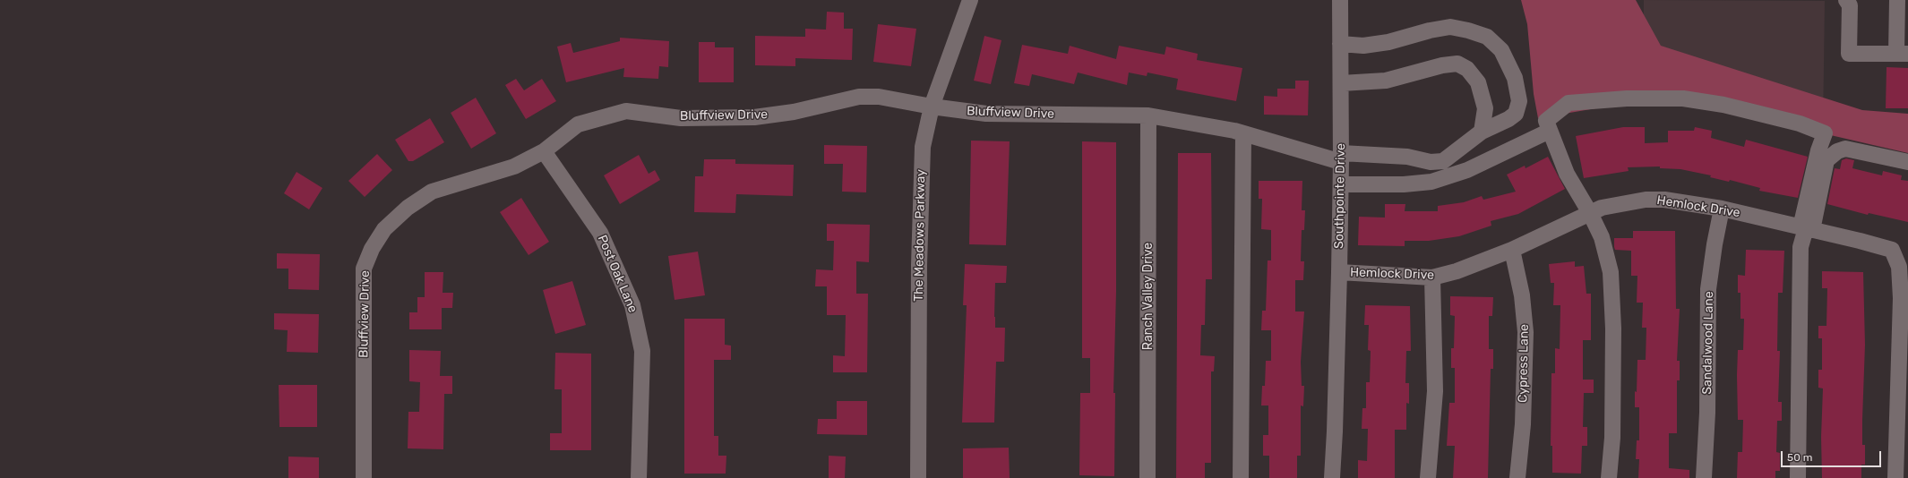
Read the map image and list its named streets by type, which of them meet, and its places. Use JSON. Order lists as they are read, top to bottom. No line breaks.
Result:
{"streets":{"street":["Bluffview Drive","Southpointe Drive","Hemlock Drive","The Meadows Parkway","Post Oak Lane","Ranch Valley Drive","Sandalwood Lane","Cypress Lane"]},"crossings":[["Bluffview Drive","Southpointe Drive"],["Bluffview Drive","The Meadows Parkway"],["Bluffview Drive","Post Oak Lane"],["Bluffview Drive","Ranch Valley Drive"],["Southpointe Drive","Hemlock Drive"],["Hemlock Drive","Sandalwood Lane"],["Hemlock Drive","Cypress Lane"]],"scale_bar":"50 m"}
